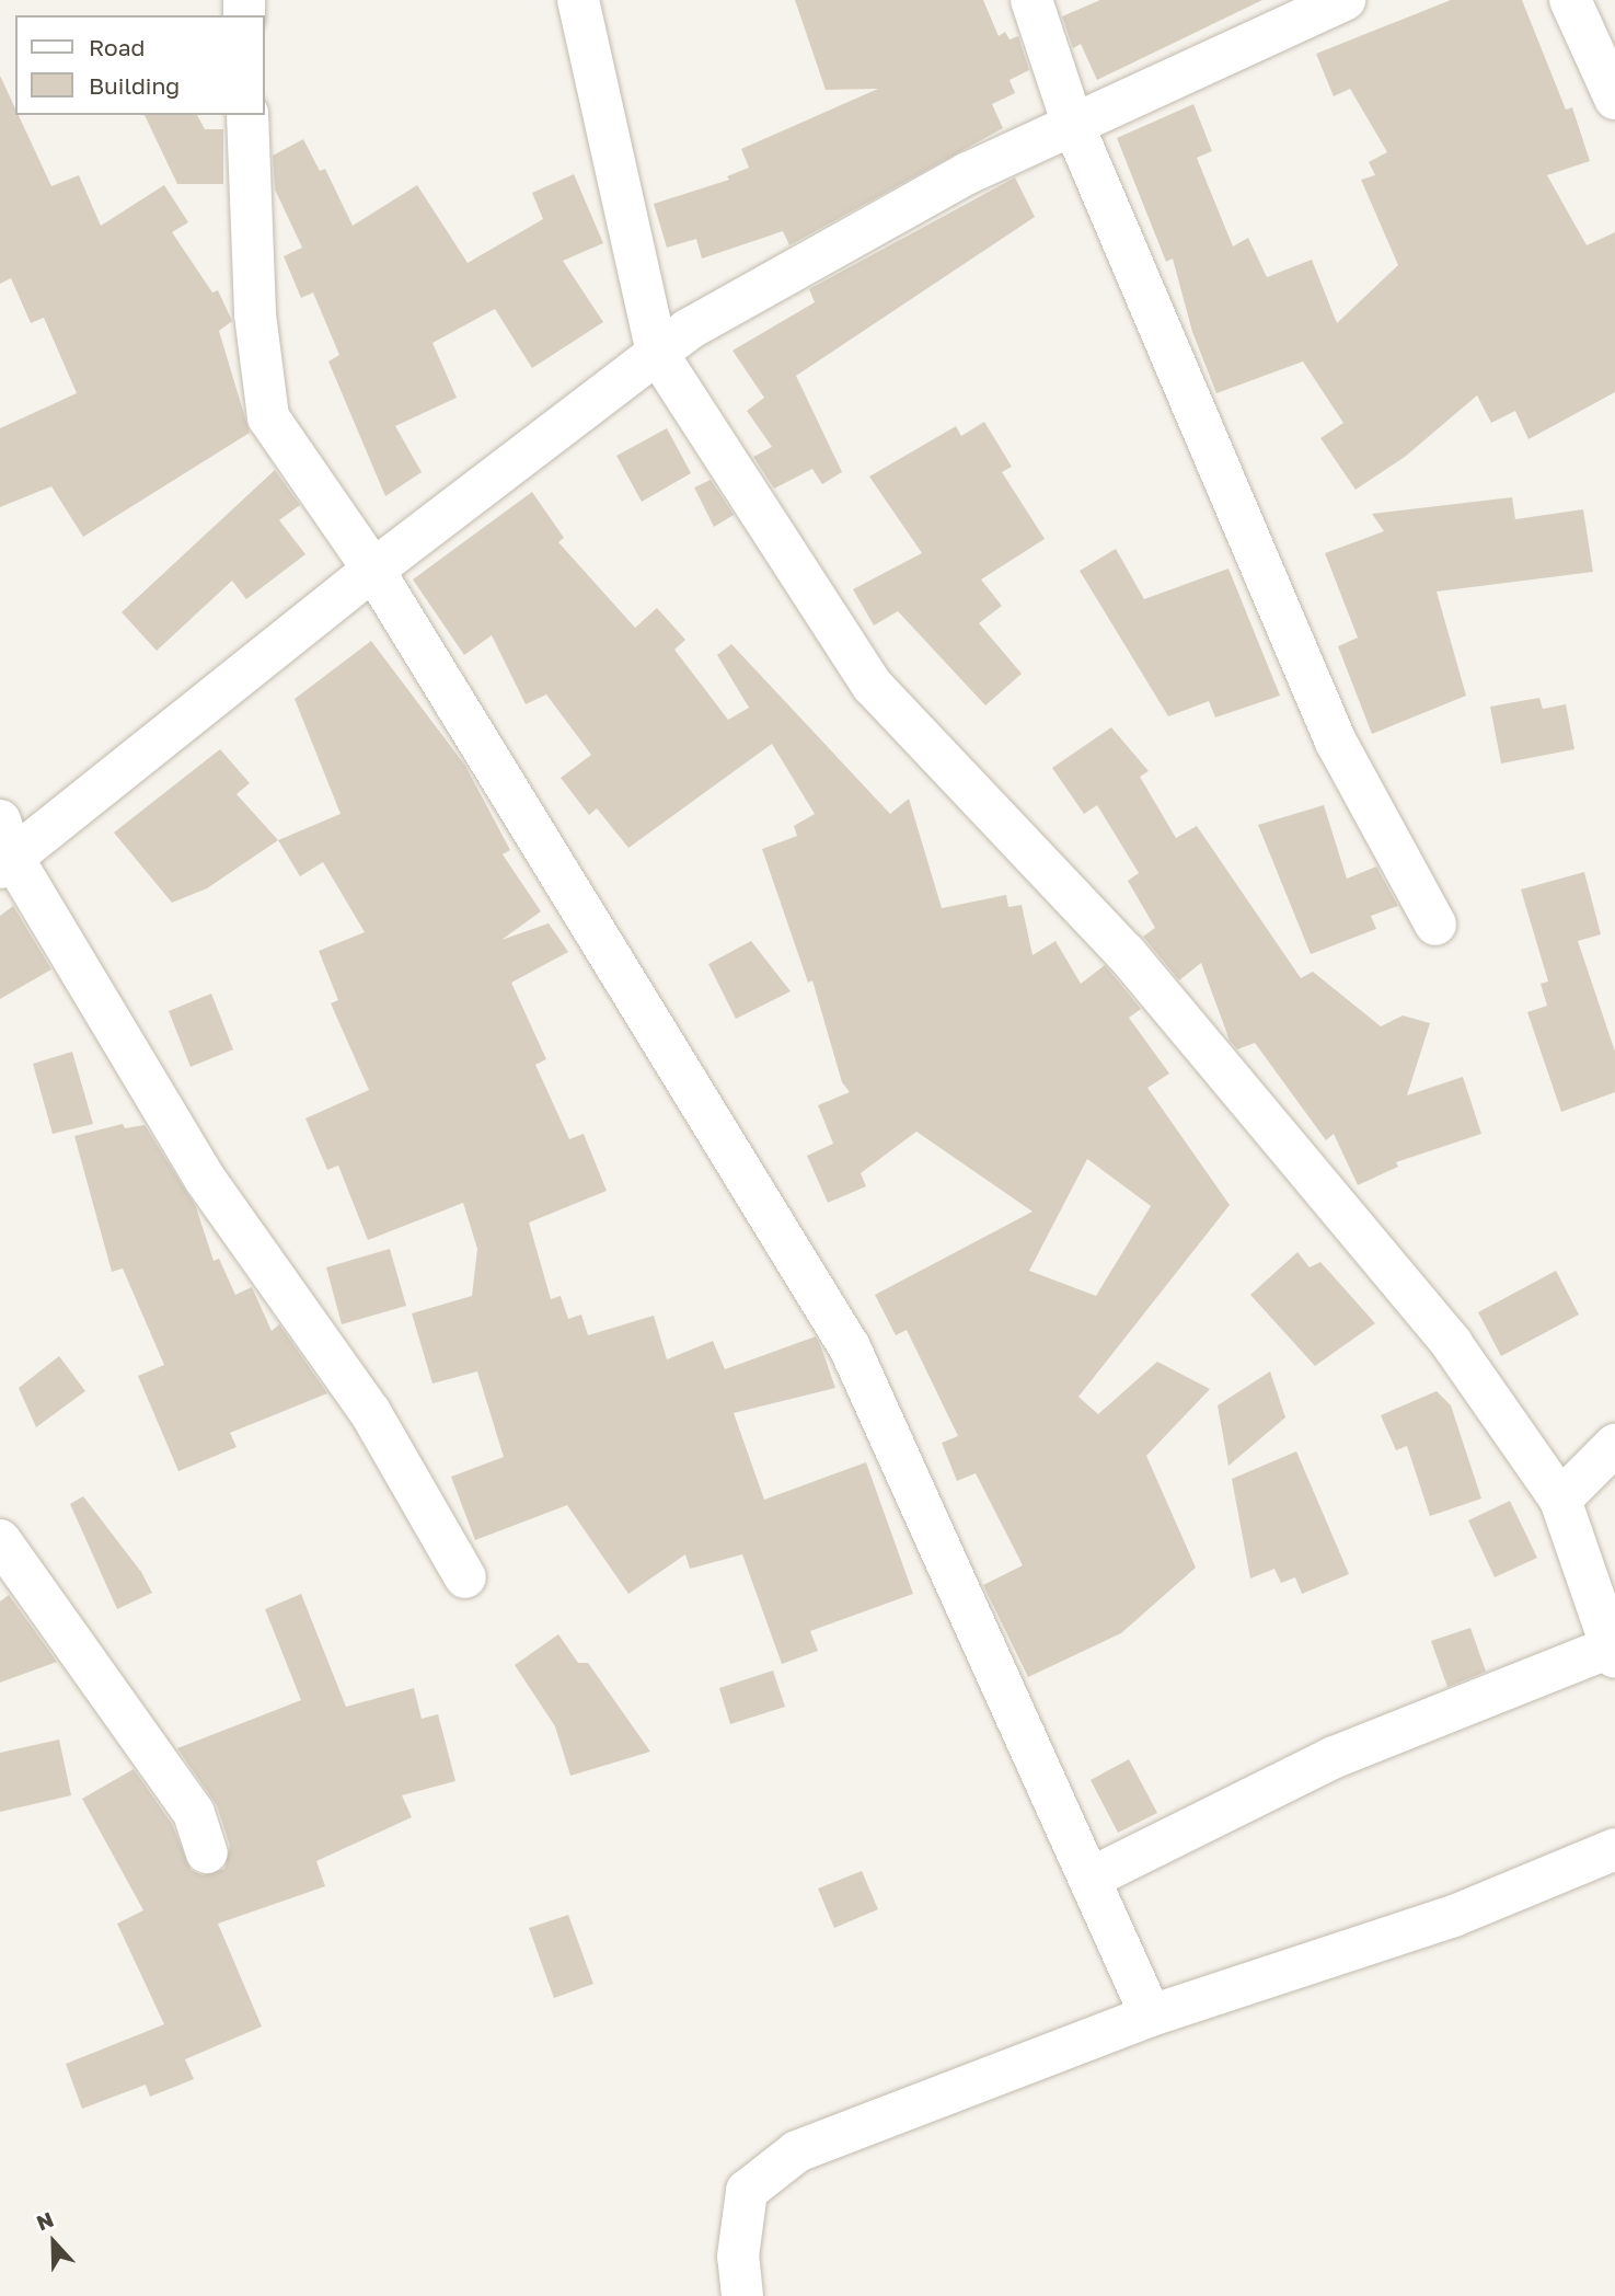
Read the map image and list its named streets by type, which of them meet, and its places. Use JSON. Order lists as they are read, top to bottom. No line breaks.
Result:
{"legend":["Road","Building"],"north":"top"}
